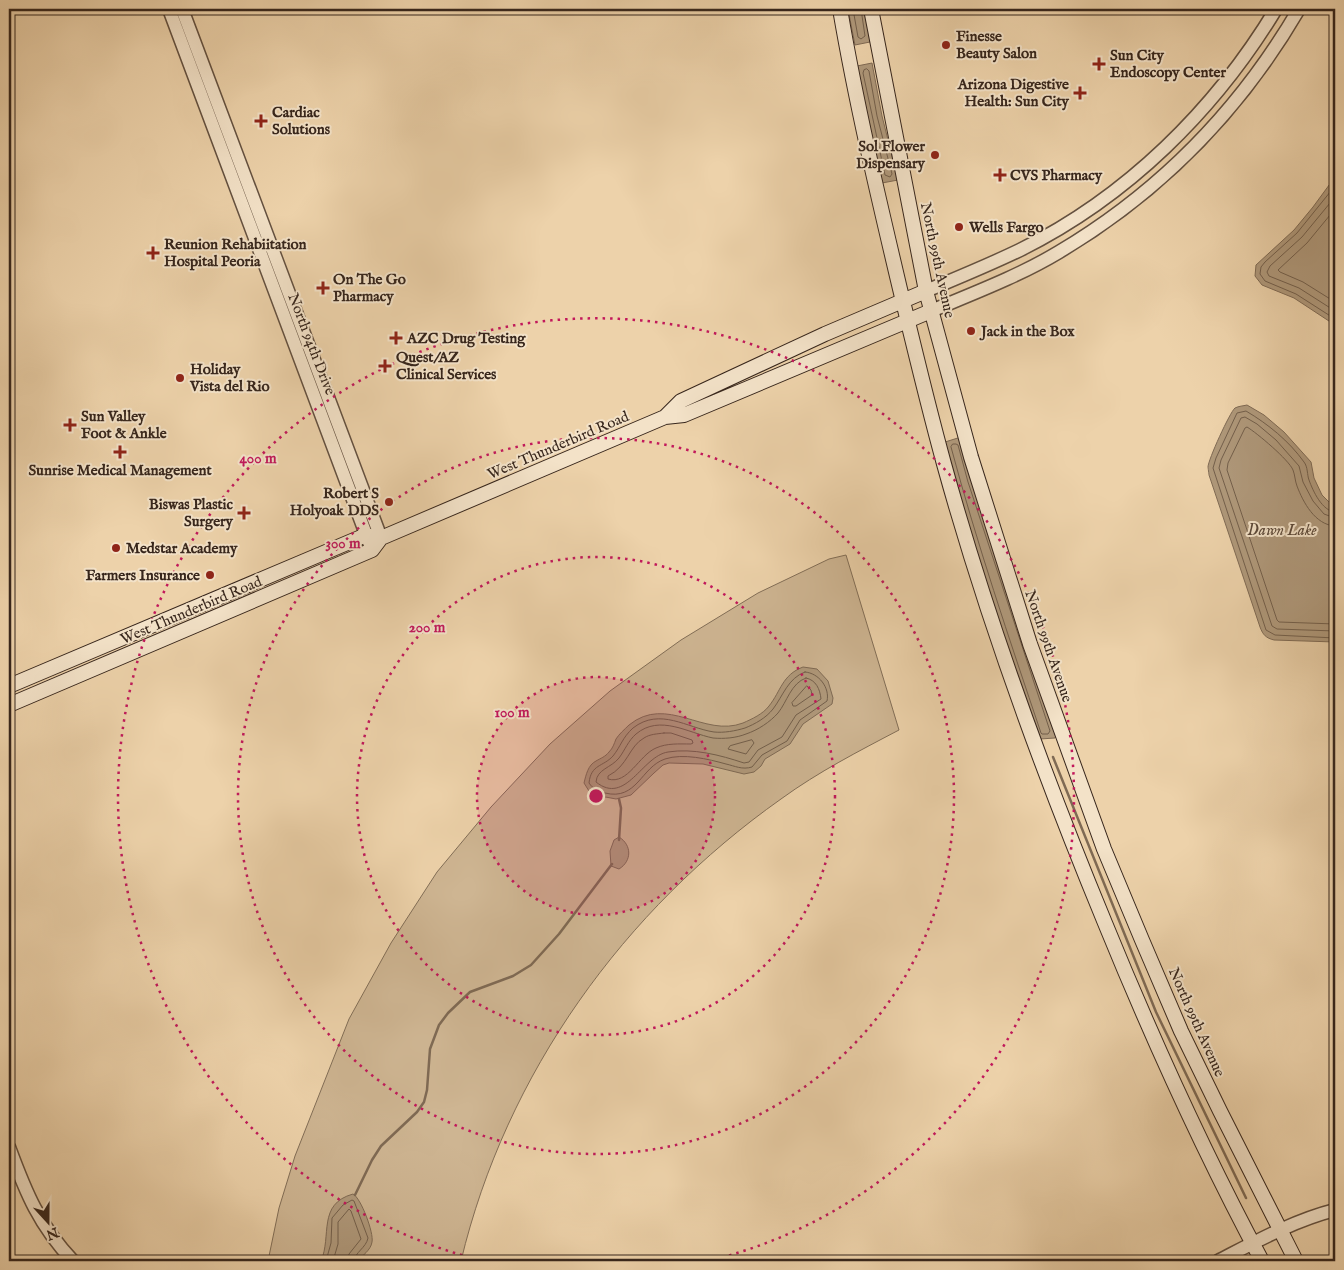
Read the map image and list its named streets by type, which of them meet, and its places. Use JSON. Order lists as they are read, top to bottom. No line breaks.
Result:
{"streets":{"main road":["North 99th Avenue","West Thunderbird Road"],"street":["North 94th Drive"]},"crossings":[["North 99th Avenue","West Thunderbird Road"],["North 94th Drive","West Thunderbird Road"]],"water":["Dawn Lake"],"places":{"other":["Finesse Beauty Salon","Sol Flower Dispensary","Wells Fargo","Jack in the Box","Holiday Vista del Rio","Robert S Holyoak DDS","Medstar Academy","Farmers Insurance"],"health":["Sun City Endoscopy Center","Arizona Digestive Health: Sun City","Cardiac Solutions","CVS Pharmacy","Reunion Rehabiitation Hospital Peoria","On The Go Pharmacy","AZC Drug Testing","Quest/AZ Clinical Services","Sun Valley Foot & Ankle","Sunrise Medical Management","Biswas Plastic Surgery"]},"north":"bottom","rings":["400 m","300 m","200 m","100 m"]}
